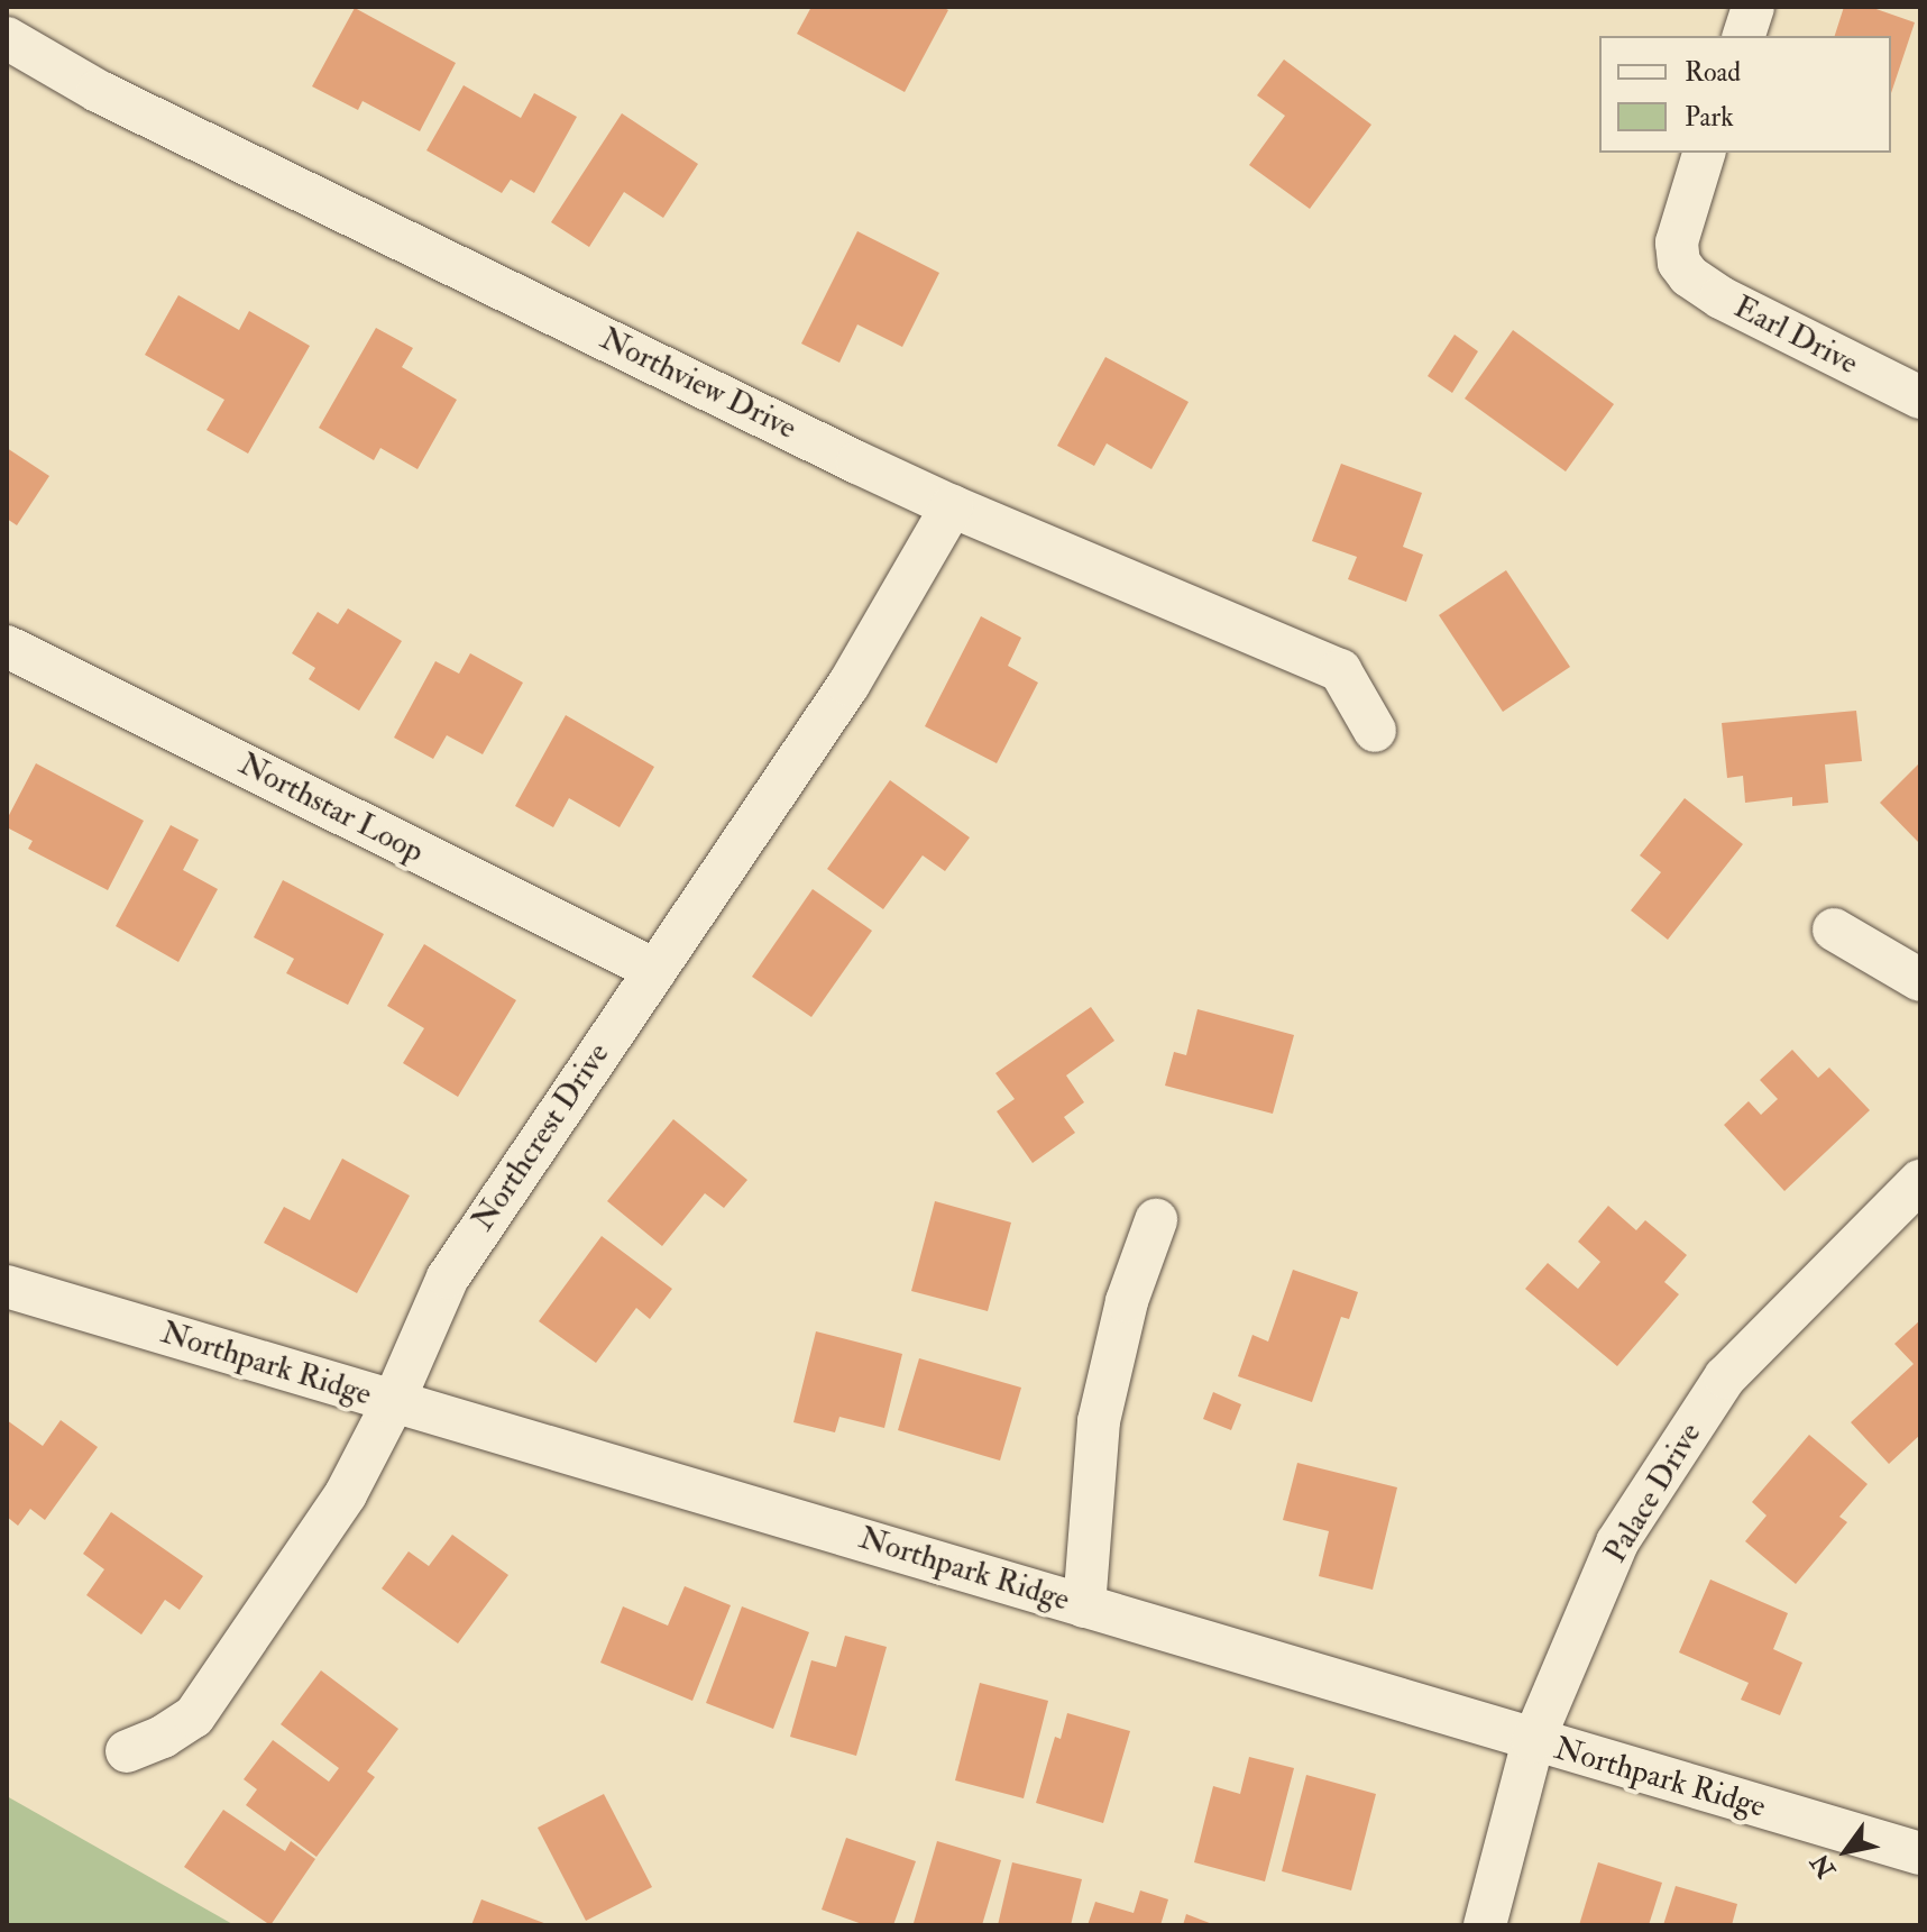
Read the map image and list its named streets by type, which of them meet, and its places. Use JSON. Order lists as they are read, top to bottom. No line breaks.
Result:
{"streets":{"street":["Earl Drive","Northview Drive","Northstar Loop","Northcrest Drive","Northpark Ridge","Palace Drive"]},"crossings":[["Northview Drive","Northcrest Drive"],["Northstar Loop","Northcrest Drive"],["Northcrest Drive","Northpark Ridge"],["Northpark Ridge","Palace Drive"]],"legend":["Road","Park"],"north":"bottom left"}
